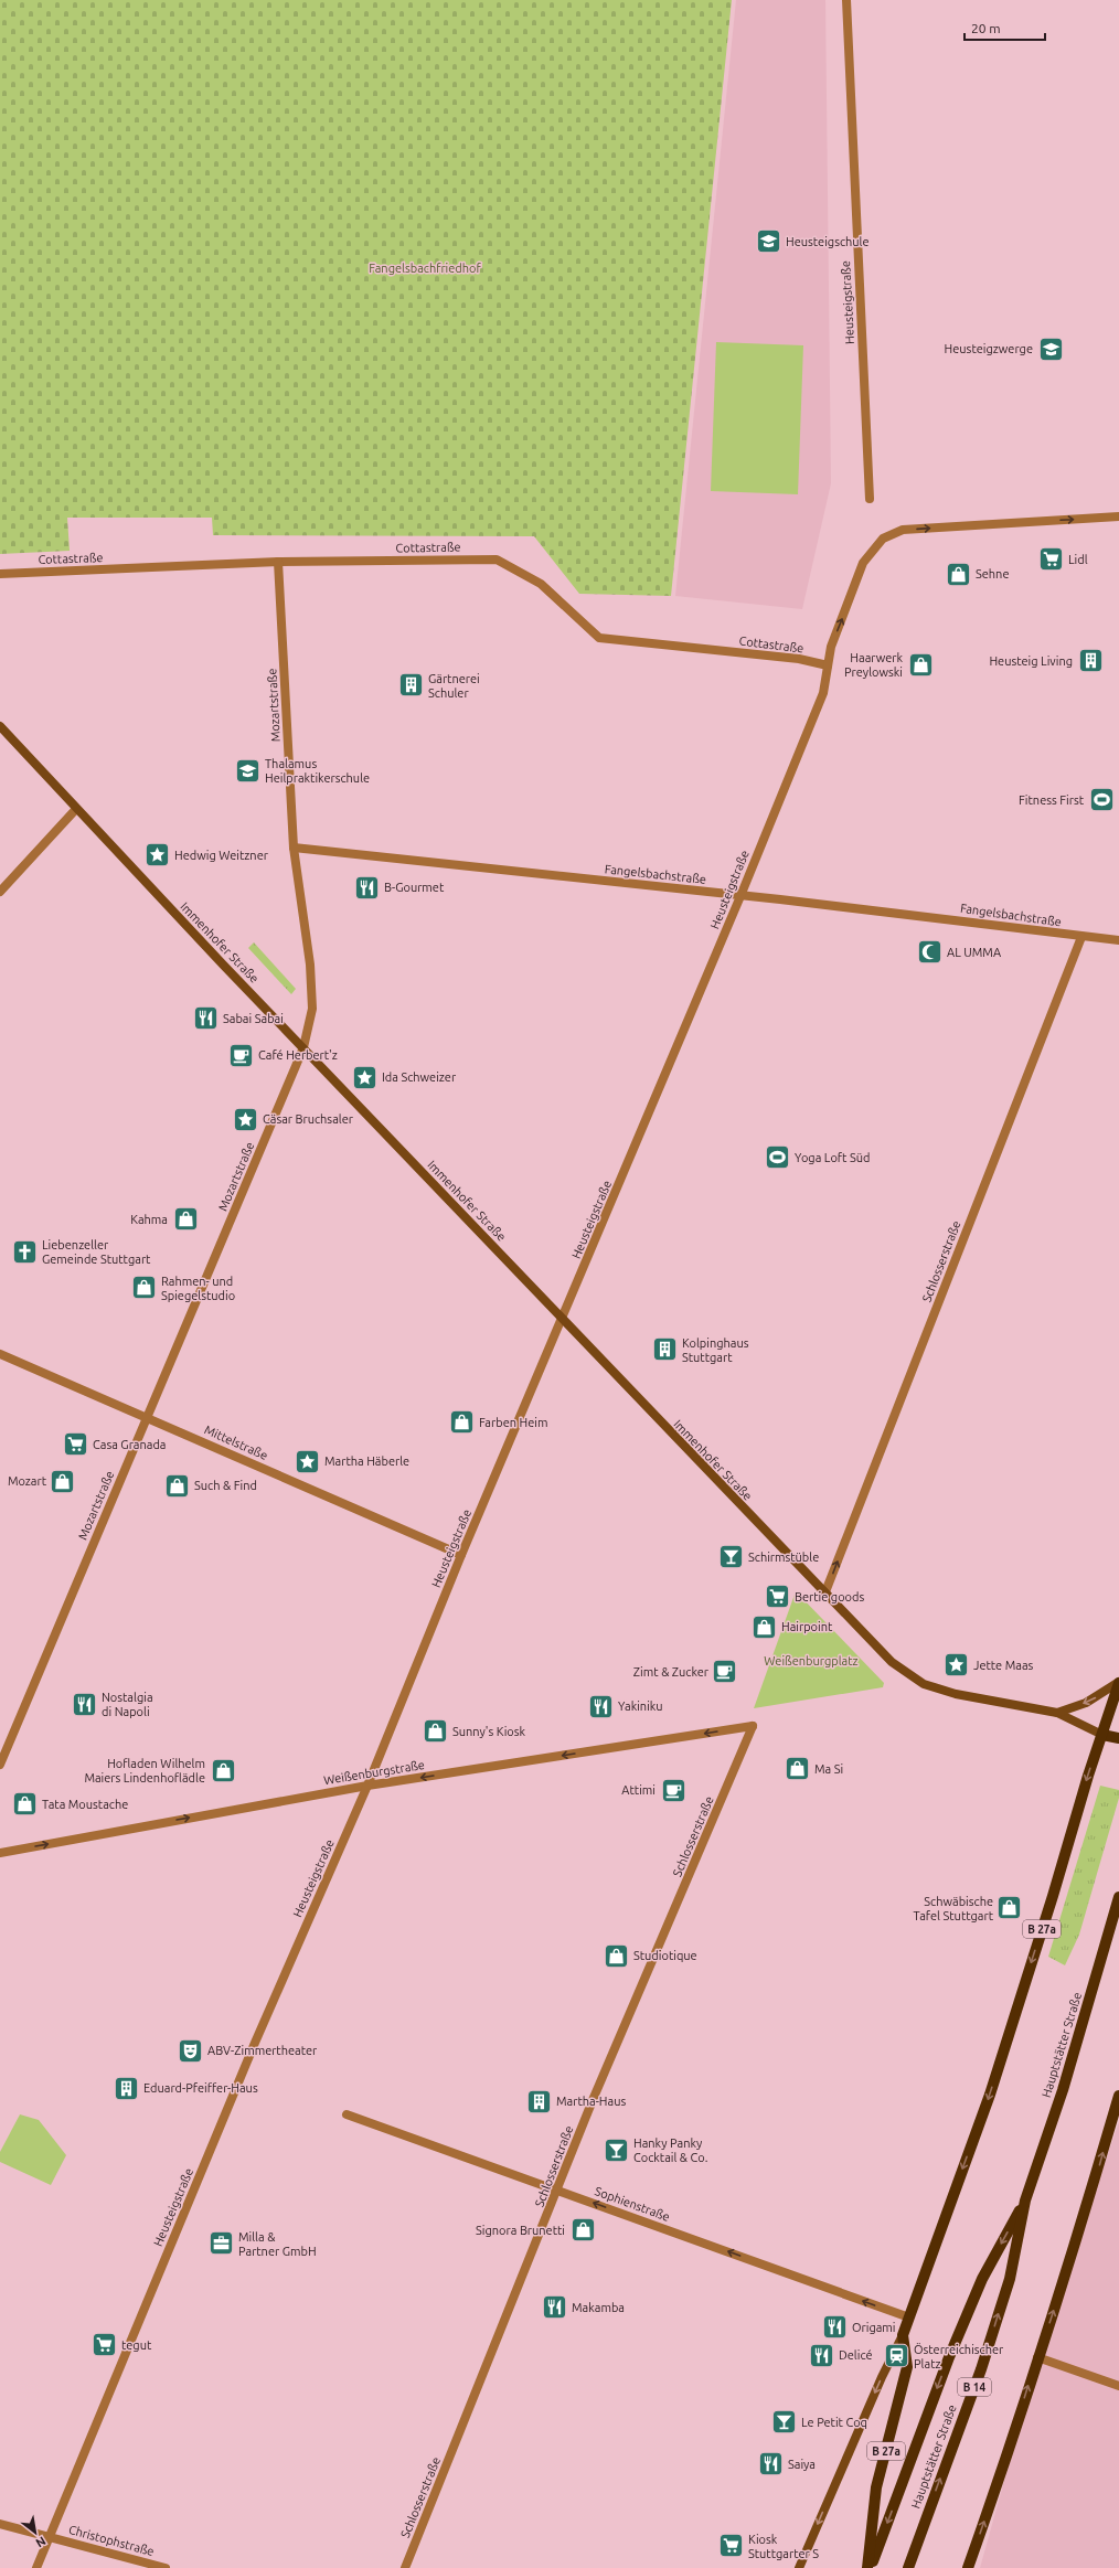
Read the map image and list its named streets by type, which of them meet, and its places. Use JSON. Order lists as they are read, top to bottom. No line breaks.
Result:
{"streets":{"main road":["Immenhofer Straße","B 27a","Hauptstätter Straße","B 14"],"street":["Heusteigstraße","Cottastraße","Mozartstraße","Fangelsbachstraße","Schlosserstraße","Mittelstraße","Weißenburgstraße","Sophienstraße","Christophstraße"]},"crossings":[["Heusteigstraße","Cottastraße"],["Heusteigstraße","Fangelsbachstraße"],["Heusteigstraße","Immenhofer Straße"],["Heusteigstraße","Mittelstraße"],["Heusteigstraße","Weißenburgstraße"],["Heusteigstraße","Christophstraße"],["Cottastraße","Mozartstraße"],["Mozartstraße","Fangelsbachstraße"],["Mozartstraße","Immenhofer Straße"],["Mozartstraße","Mittelstraße"],["Fangelsbachstraße","Schlosserstraße"],["Immenhofer Straße","Schlosserstraße"],["Schlosserstraße","Weißenburgstraße"],["Schlosserstraße","Sophienstraße"],["B 27a","Hauptstätter Straße"],["B 27a","Sophienstraße"]],"one_way":["Schlosserstraße","Sophienstraße"],"parks":["Fangelsbachfriedhof","Weißenburgplatz"],"places":{"school or university":["Heusteigschule","Heusteigzwerge","Thalamus Heilpraktikerschule"],"supermarket":["Lidl","Casa Granada","Bertie goods","tegut","Kiosk Stuttgarter S"],"shop":["Sehne","Haarwerk Preylowski","Kahma","Rahmen- und Spiegelstudio","Farben Heim","Mozart","Such & Find","Hairpoint","Sunny's Kiosk","Ma Si","Hofladen Wilhelm Maiers Lindenhoflädle","Tata Moustache","Schwäbische Tafel Stuttgart","Studiotique","Signora Brunetti"],"building":["Heusteig Living","Gärtnerei Schuler","Kolpinghaus Stuttgart","Eduard-Pfeiffer-Haus","Martha-Haus"],"sports":["Fitness First","Yoga Loft Süd"],"place":["Hedwig Weitzner","Ida Schweizer","Cäsar Bruchsaler","Martha Häberle","Jette Maas"],"restaurant":["B-Gourmet","Sabai Sabai","Nostalgia di Napoli","Yakiniku","Makamba","Origami","Delicé","Saiya"],"mosque":["AL UMMA"],"cafe":["Café Herbert'z","Zimt & Zucker","Attimi"],"church":["Liebenzeller Gemeinde Stuttgart"],"bar":["Schirmstüble","Hanky Panky Cocktail & Co.","Le Petit Coq"],"theatre":["ABV-Zimmertheater"],"office":["Milla & Partner GmbH"],"station":["Österreichischer Platz"]},"scale_bar":"20 m","north":"bottom right"}
